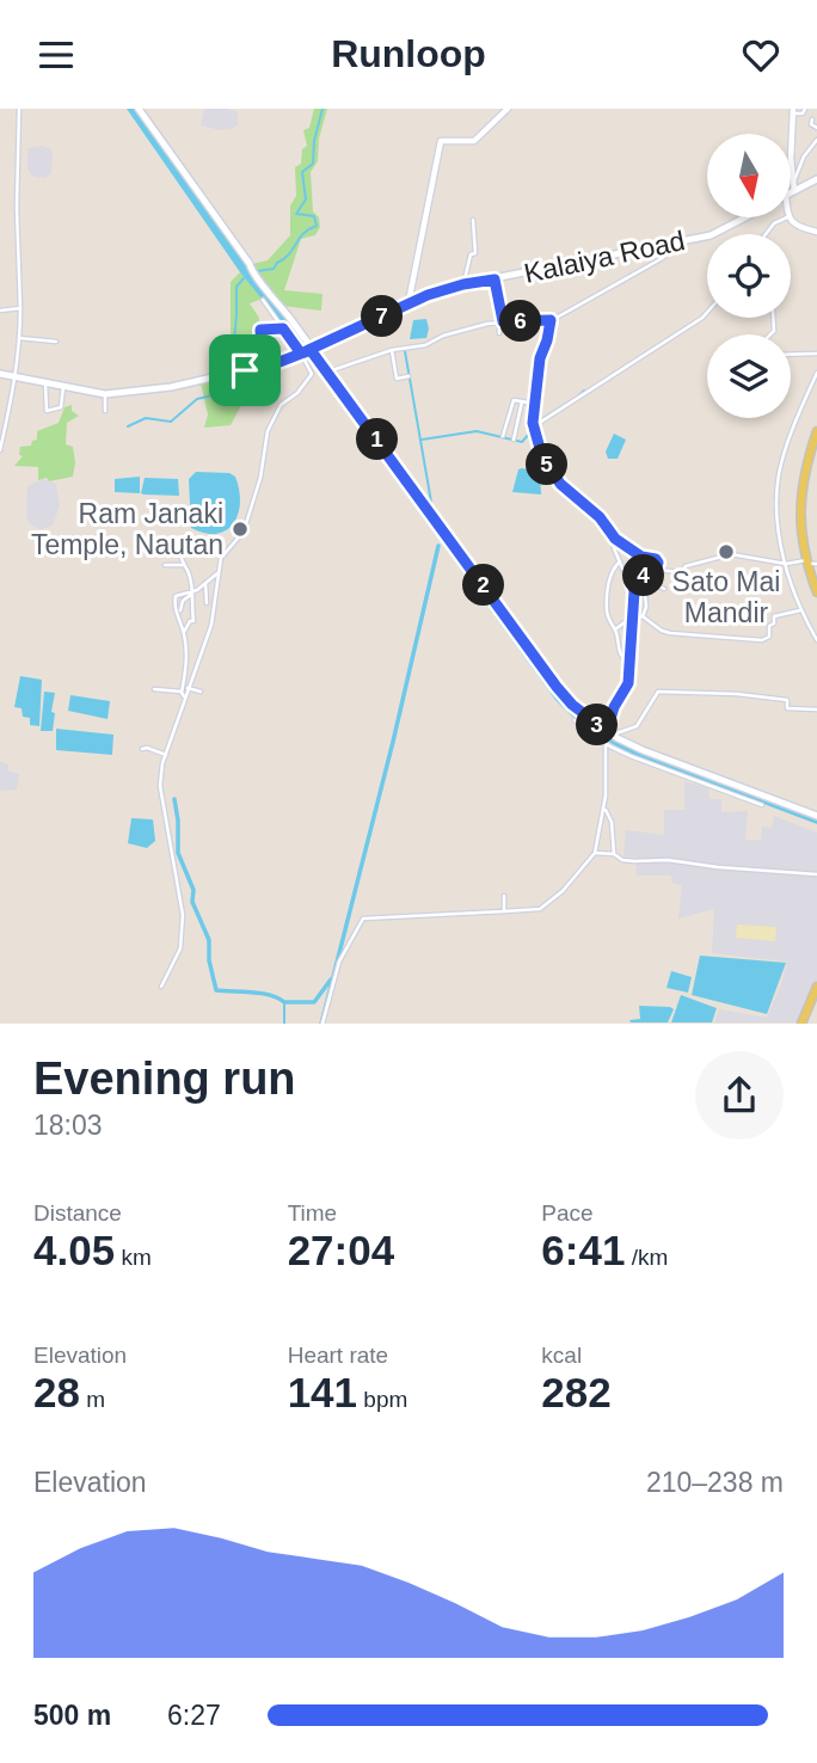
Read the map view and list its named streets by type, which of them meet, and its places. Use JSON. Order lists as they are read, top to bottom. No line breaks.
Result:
{"streets":{"main road":["Kalaiya Road"]},"places":["Ram Janaki Temple, Nautan","Sato Mai Mandir"],"north":"bottom","page":{"header":"Runloop","pins":["7","6","1","5","4","2","3"],"heading":["Evening run","18:03"],"stats":[["Distance","4.05 km"],["Time","27:04"],["Pace","6:41 /km"],["Elevation","28 m"],["Heart rate","141 bpm"],["kcal","282"]],"chart":["Elevation","210–238 m"],"list":[{"name":"500 m","note":"6:27"}]}}
